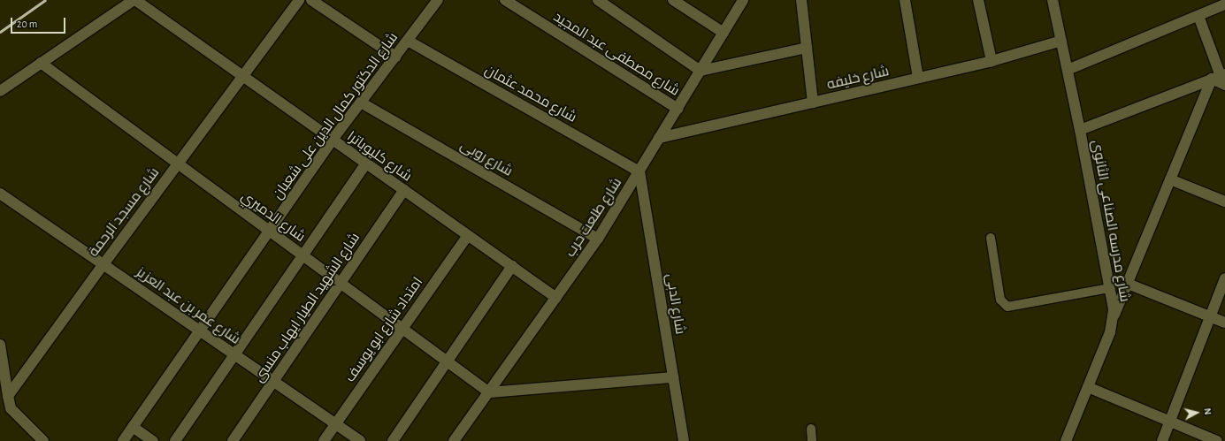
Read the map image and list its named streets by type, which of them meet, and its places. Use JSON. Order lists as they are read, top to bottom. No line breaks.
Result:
{"streets":{"street":["شارع مصطفى عبد المجيد","شارع خليفه","شارع محمد عثمان","شارع الدكتور كمال الدين على شعبان","شارع كليوباترا","شارع روبى","شارع مسجد الرحمة","شارع الدميري","شارع طلعت حرب","شارع مدرسه الصناعى الثانوى","شارع الدبى","شارع عمر بن عبد العزيز","شارع الشهيد الطيار ايهاب منسى","امتداد شارع ابو يوسف"]},"crossings":[["شارع مصطفى عبد المجيد","شارع طلعت حرب"],["شارع خليفه","شارع طلعت حرب"],["شارع خليفه","شارع مدرسه الصناعى الثانوى"],["شارع محمد عثمان","شارع الدكتور كمال الدين على شعبان"],["شارع محمد عثمان","شارع طلعت حرب"],["شارع محمد عثمان","شارع الدبى"],["شارع الدكتور كمال الدين على شعبان","شارع كليوباترا"],["شارع الدكتور كمال الدين على شعبان","شارع روبى"],["شارع الدكتور كمال الدين على شعبان","شارع الدميري"],["شارع الدكتور كمال الدين على شعبان","شارع عمر بن عبد العزيز"],["شارع كليوباترا","شارع مسجد الرحمة"],["شارع كليوباترا","شارع طلعت حرب"],["شارع كليوباترا","شارع الشهيد الطيار ايهاب منسى"],["شارع كليوباترا","امتداد شارع ابو يوسف"],["شارع روبى","شارع طلعت حرب"],["شارع مسجد الرحمة","شارع الدميري"],["شارع مسجد الرحمة","شارع عمر بن عبد العزيز"],["شارع الدميري","شارع طلعت حرب"],["شارع الدميري","شارع الشهيد الطيار ايهاب منسى"],["شارع الدميري","امتداد شارع ابو يوسف"],["شارع طلعت حرب","شارع الدبى"],["شارع عمر بن عبد العزيز","شارع الشهيد الطيار ايهاب منسى"],["شارع عمر بن عبد العزيز","امتداد شارع ابو يوسف"]],"scale_bar":"20 m","north":"right"}
